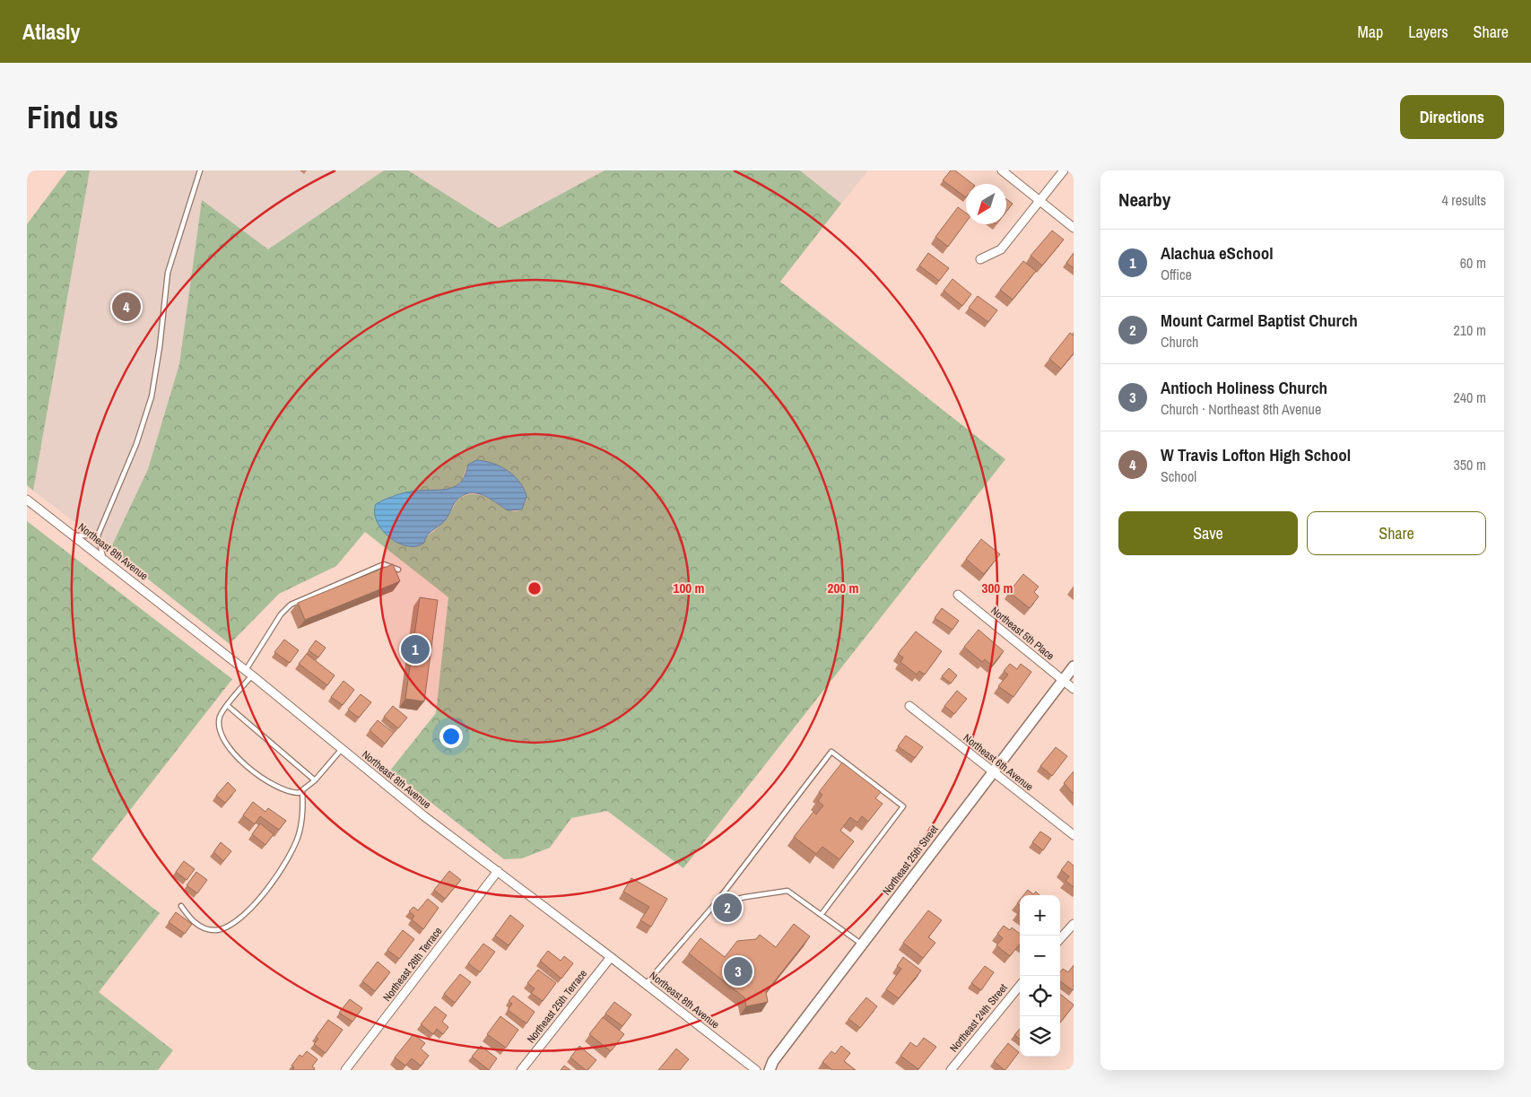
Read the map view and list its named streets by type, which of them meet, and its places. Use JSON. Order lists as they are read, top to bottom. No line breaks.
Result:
{"streets":{"street":["Northeast 8th Avenue","Northeast 5th Place","Northeast 6th Avenue","Northeast 25th Street","Northeast 26th Terrace","Northeast 25th Terrace","Northeast 24th Street"]},"crossings":[["Northeast 8th Avenue","Northeast 26th Terrace"],["Northeast 8th Avenue","Northeast 25th Terrace"],["Northeast 5th Place","Northeast 25th Street"],["Northeast 6th Avenue","Northeast 25th Street"]],"north":"bottom left","page":{"header":"Atlasly","nav":["Map","Layers","Share"],"buttons":["Directions",["Save","Share"]],"title":"Find us","heading":["Nearby","4 results"],"list":[{"mark":"1","name":"Alachua eSchool","note":"Office","value":"60 m"},{"mark":"2","name":"Mount Carmel Baptist Church","note":"Church","value":"210 m"},{"mark":"3","name":"Antioch Holiness Church","note":"Church · Northeast 8th Avenue","value":"240 m"},{"mark":"4","name":"W Travis Lofton High School","note":"School","value":"350 m"}],"pins":["4","1","2","3"],"map_buttons":["+","−"]},"rings":["100 m","200 m","300 m"]}
